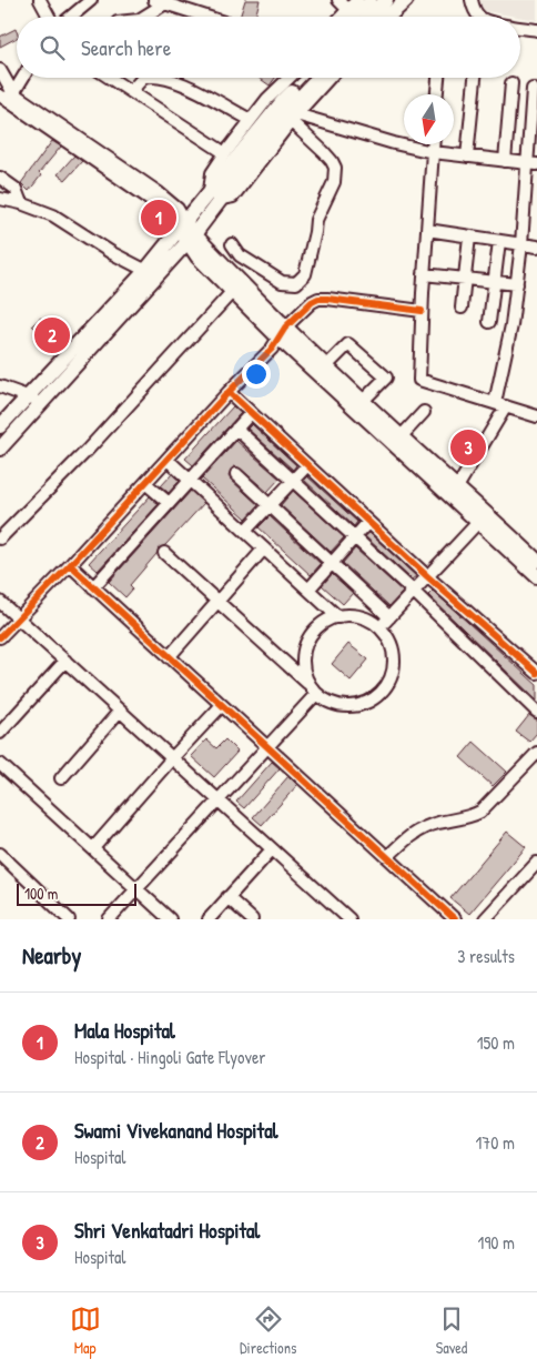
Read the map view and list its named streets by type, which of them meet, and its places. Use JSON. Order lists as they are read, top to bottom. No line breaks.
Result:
{"scale_bar":"100 m","north":"bottom","page":{"search":"Search here","pins":["1","2","3"],"scale":"100 m","heading":["Nearby","3 results"],"list":[{"mark":"1","name":"Mala Hospital","note":"Hospital · Hingoli Gate Flyover","value":"150 m"},{"mark":"2","name":"Swami Vivekanand Hospital","note":"Hospital","value":"170 m"},{"mark":"3","name":"Shri Venkatadri Hospital","note":"Hospital","value":"190 m"}],"nav":["Map","Directions","Saved"]}}
